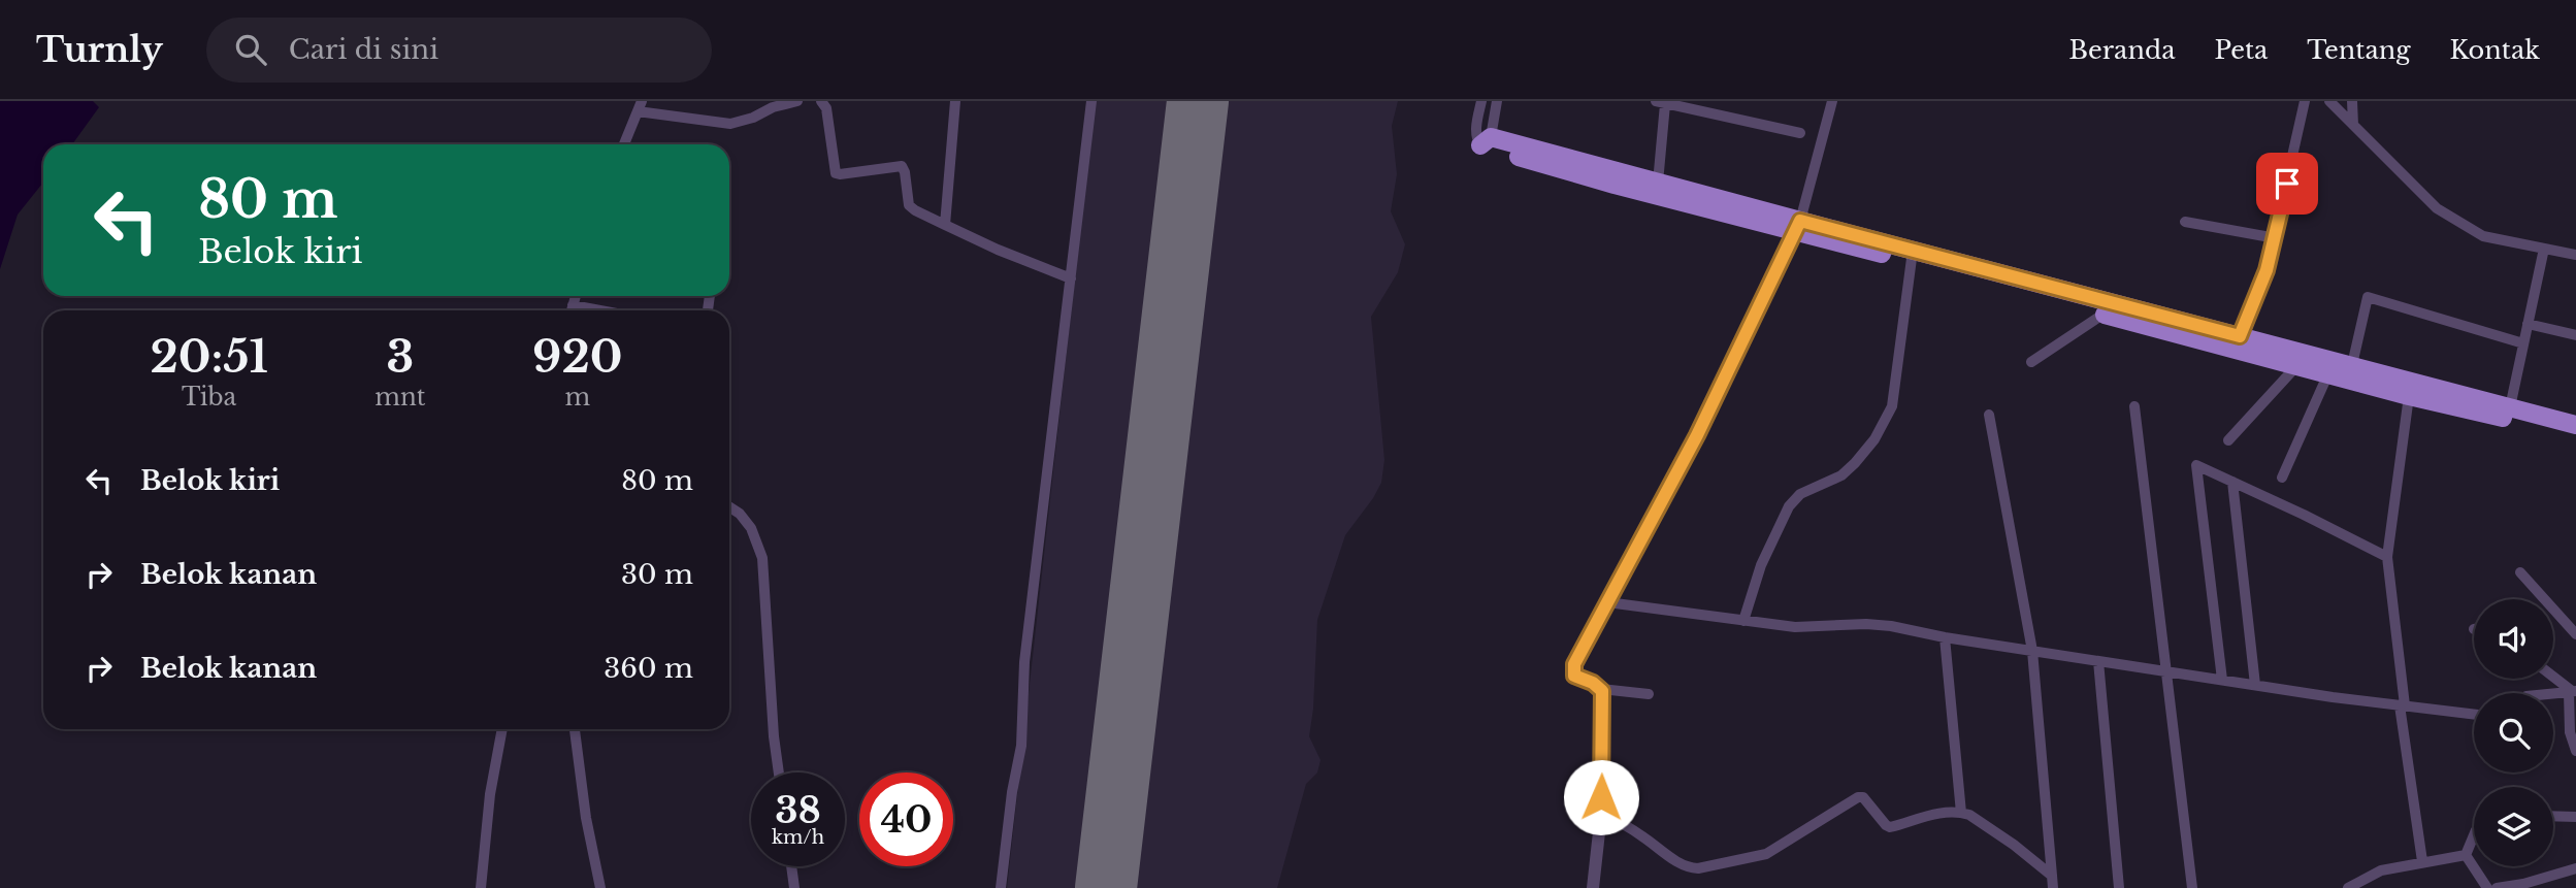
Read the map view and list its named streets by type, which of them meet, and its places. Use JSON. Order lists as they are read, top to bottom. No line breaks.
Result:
{"page":{"header":"Turnly","search":"Cari di sini","nav":["Beranda","Peta","Tentang","Kontak"],"turn":["80 m","Belok kiri"],"eta":["20:51","Tiba","3","mnt","920","m"],"list":[{"name":"Belok kiri","value":"80 m"},{"name":"Belok kanan","value":"30 m"},{"name":"Belok kanan","value":"360 m"}],"speed":"38 km/h","limit":"40"}}
